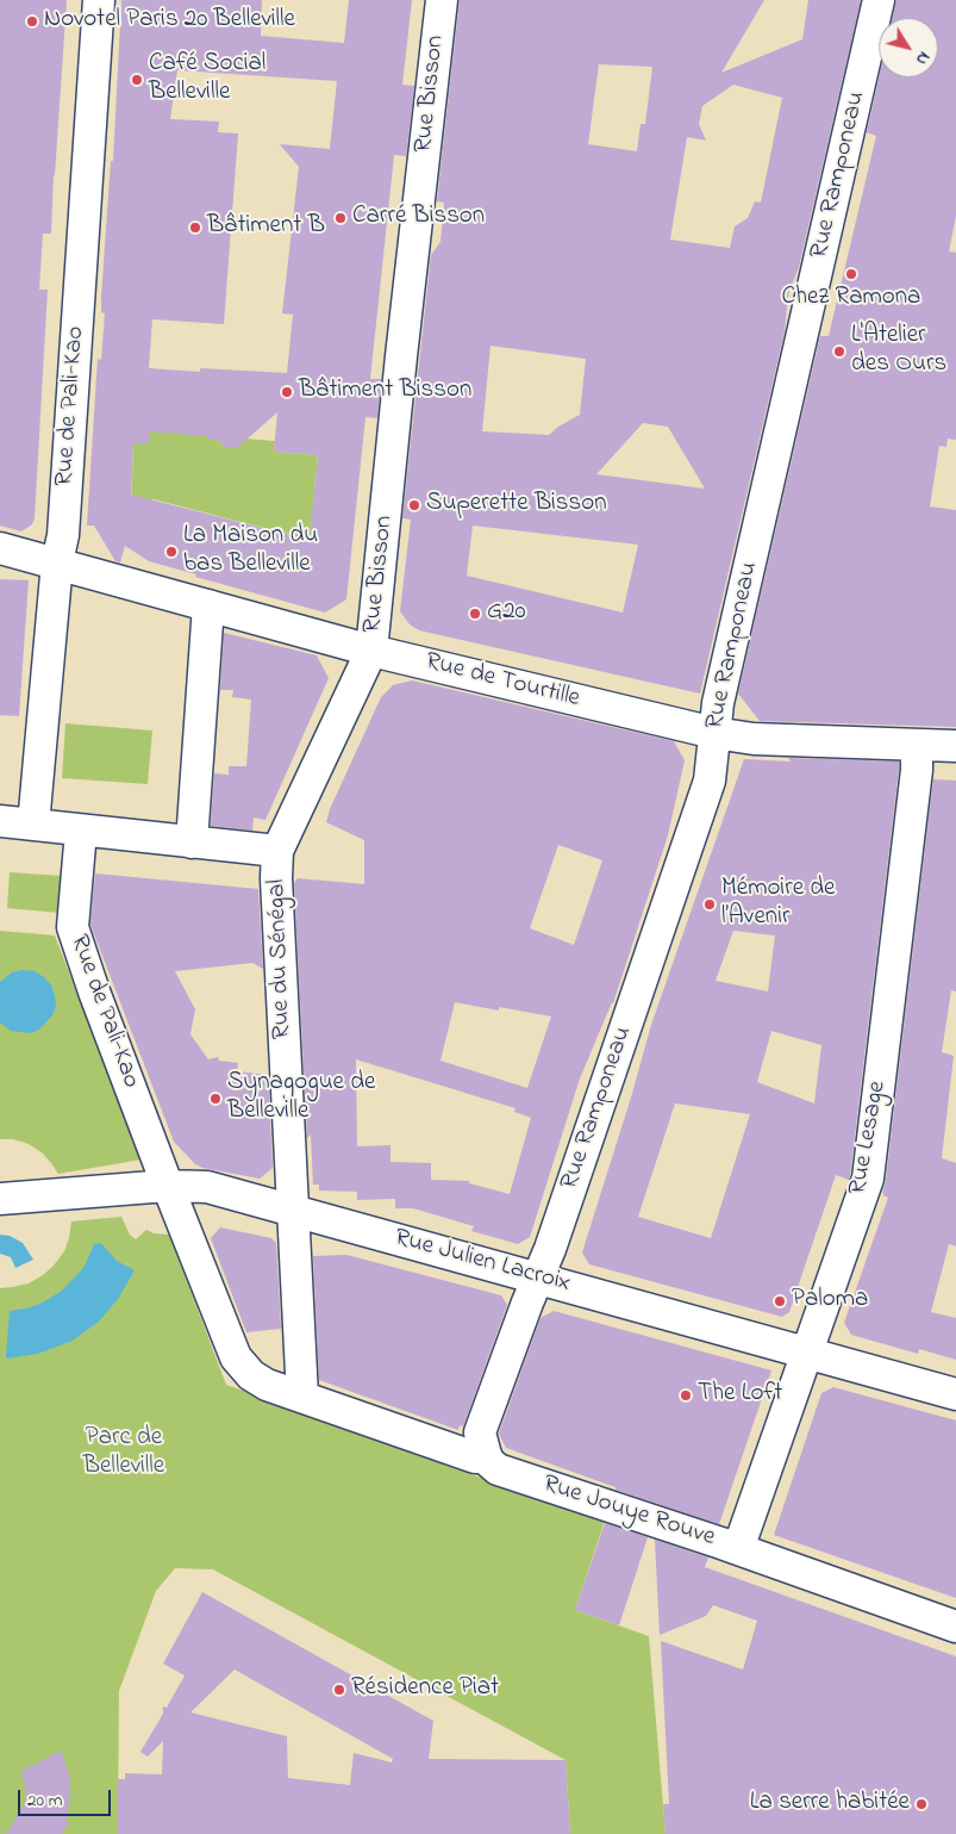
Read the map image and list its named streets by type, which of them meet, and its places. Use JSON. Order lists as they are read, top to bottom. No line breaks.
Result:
{"streets":{"street":["Rue Bisson","Rue Ramponeau","Rue de Pali-Kao","Rue de Tourtille","Rue du Sénégal","Rue Lesage","Rue Julien Lacroix","Rue Jouye Rouve"]},"crossings":[["Rue Bisson","Rue de Tourtille"],["Rue Bisson","Rue du Sénégal"],["Rue Ramponeau","Rue de Tourtille"],["Rue Ramponeau","Rue Julien Lacroix"],["Rue de Pali-Kao","Rue de Tourtille"],["Rue de Pali-Kao","Rue du Sénégal"],["Rue de Pali-Kao","Rue Julien Lacroix"],["Rue de Tourtille","Rue Lesage"],["Rue du Sénégal","Rue Julien Lacroix"],["Rue Lesage","Rue Julien Lacroix"],["Rue Lesage","Rue Jouye Rouve"]],"parks":["Parc de Belleville"],"places":["Novotel Paris 20 Belleville","Café Social Belleville","Carré Bisson","Bâtiment B","Chez Ramona","L'Atelier des Ours","Bâtiment Bisson","Superette Bisson","La Maison du bas Belleville","G20","Mémoire de l’Avenir","Synagogue de Belleville","Paloma","The Loft","Résidence Piat","La serre habitée"],"scale_bar":"20 m","north":"bottom right"}
